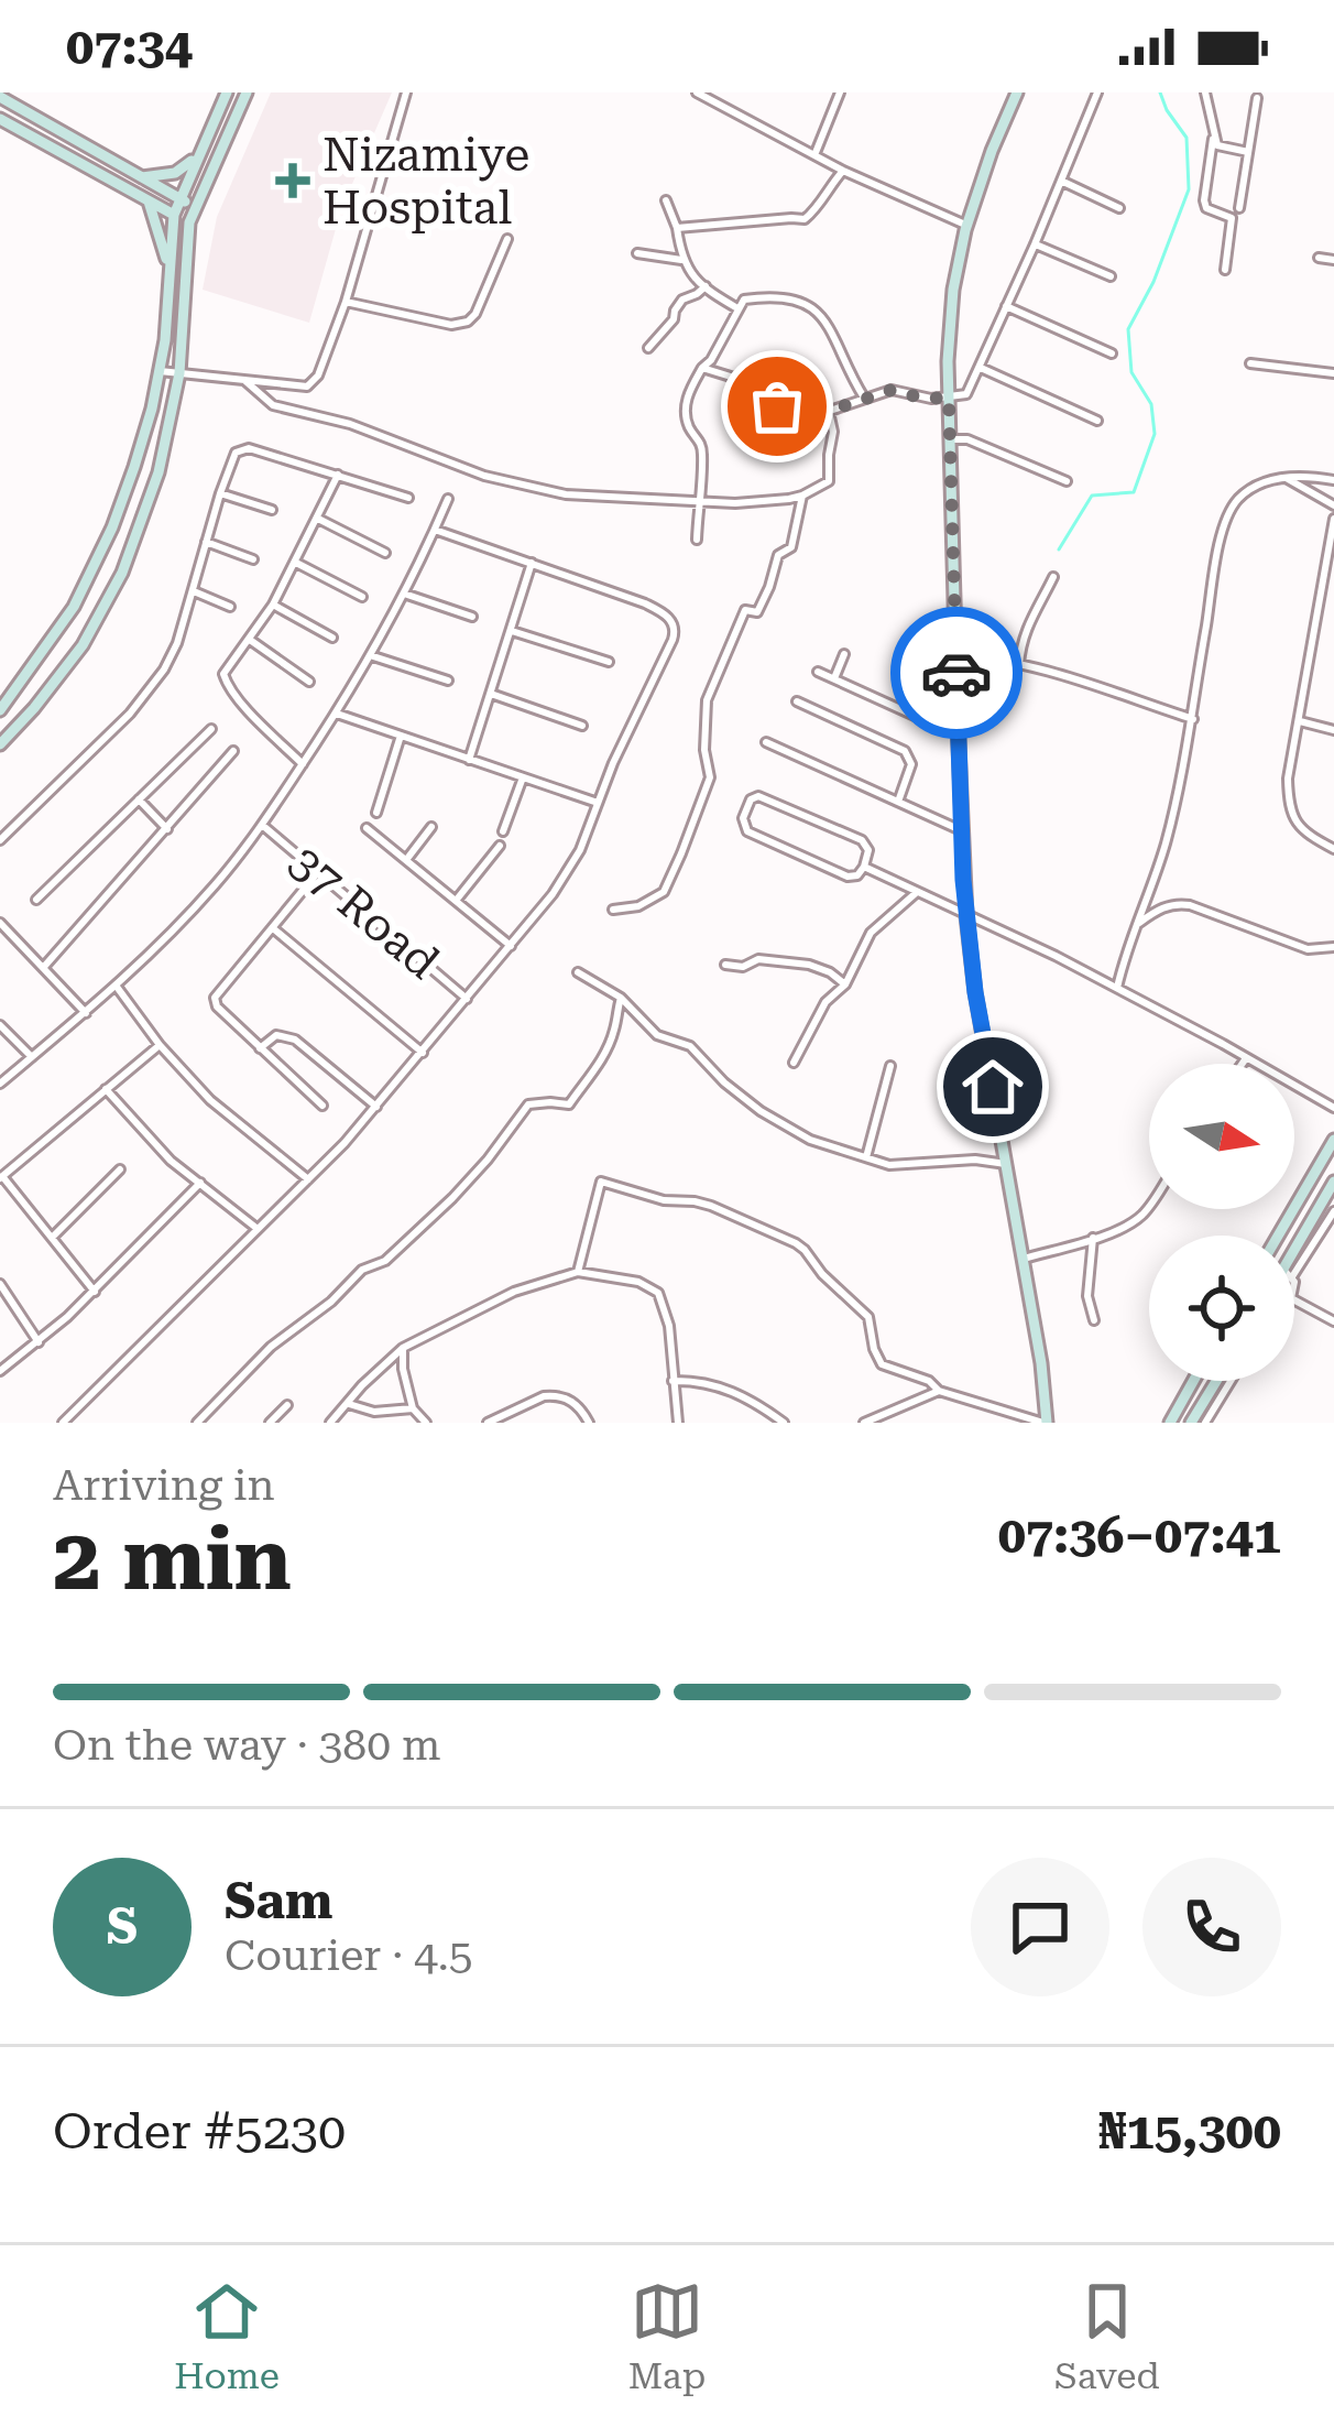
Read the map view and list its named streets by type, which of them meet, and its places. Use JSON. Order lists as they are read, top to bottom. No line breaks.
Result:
{"streets":{"street":["37 Road"]},"places":{"health":["Nizamiye Hospital"]},"north":"right","page":{"status":"07:34","heading":["2 min","Arriving in","07:36–07:41"],"panel":["Sam","Courier · 4.5","Order #5230","₦15,300"],"bar":"On the way · 380 m","round":"S","tabs":["Home","Map","Saved"]}}
